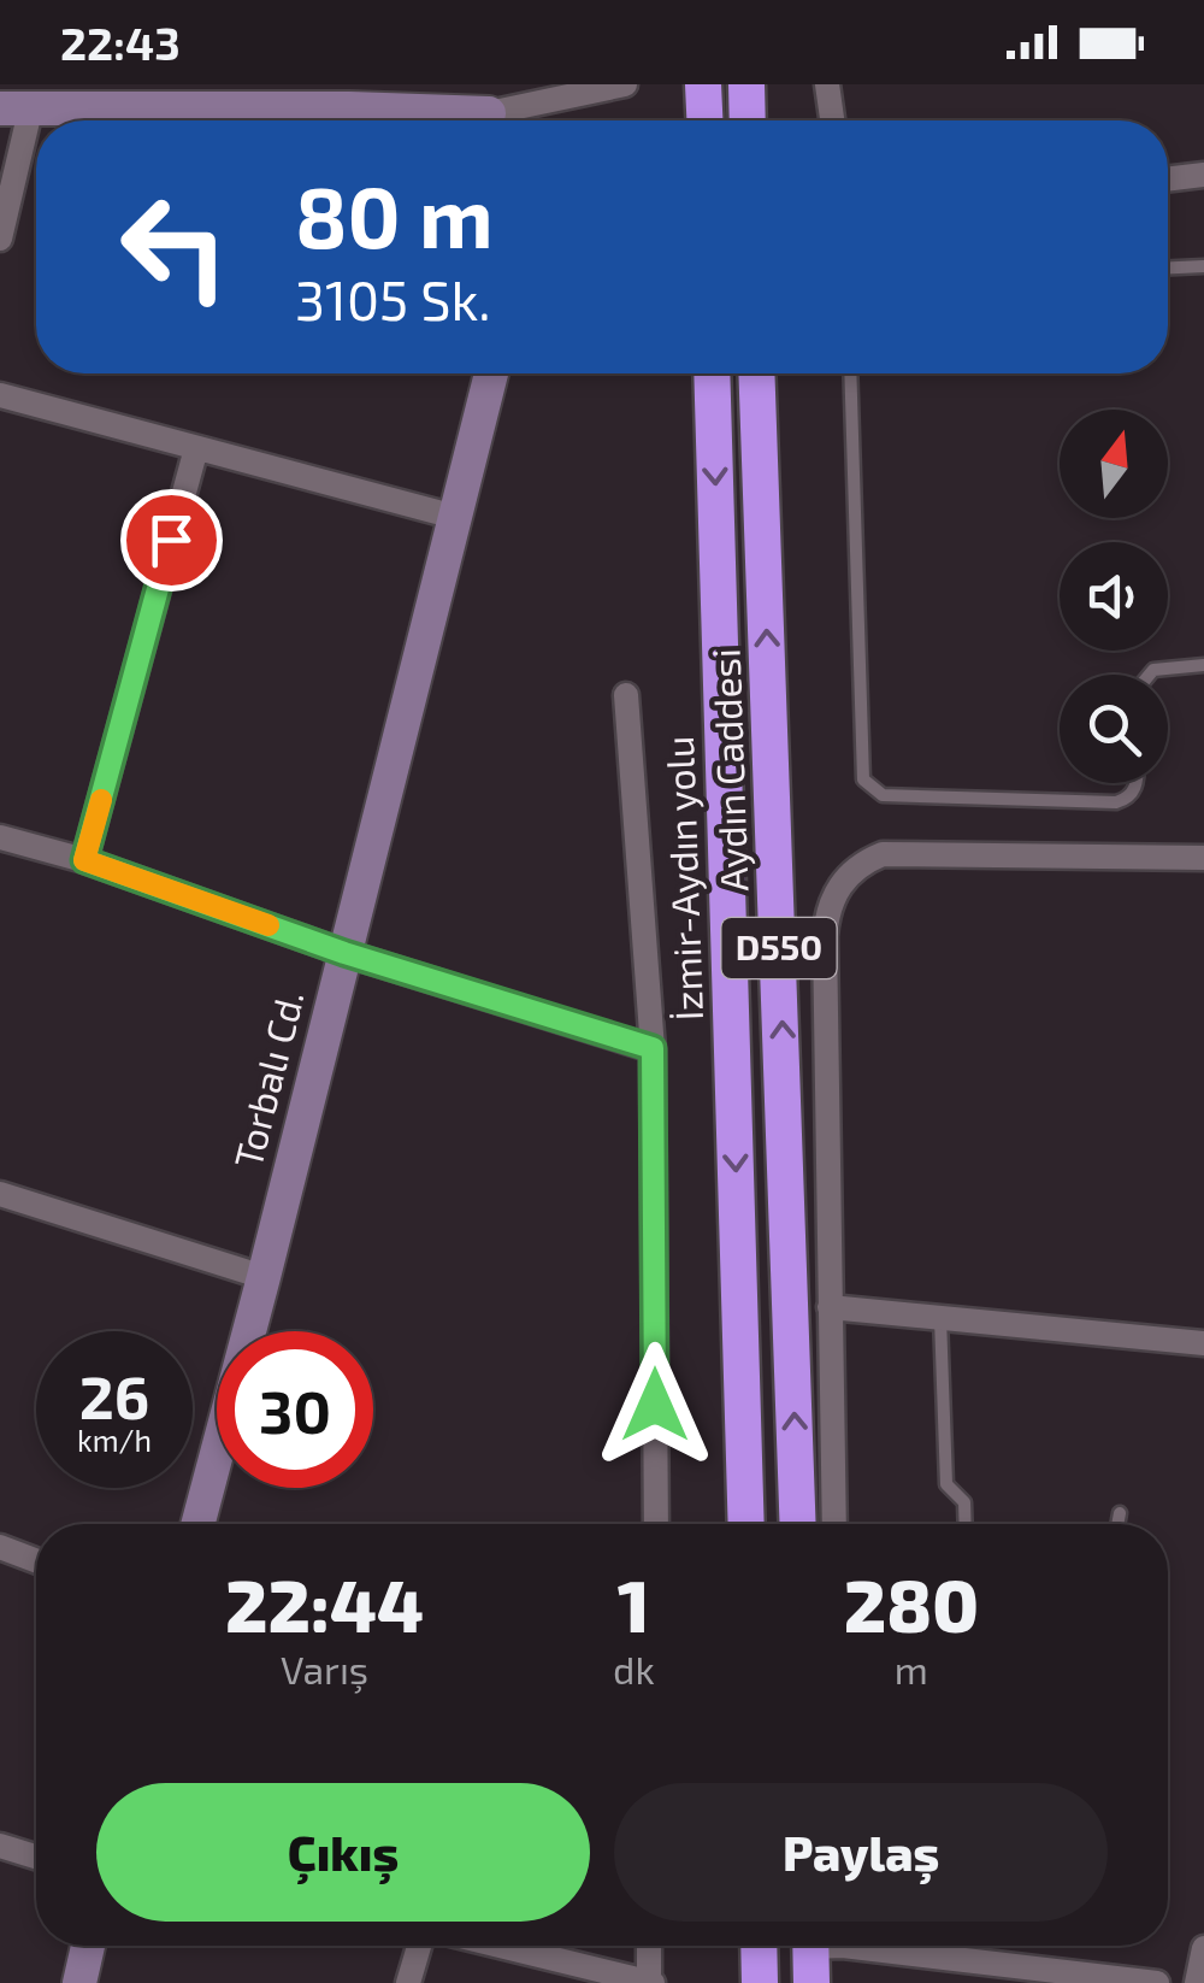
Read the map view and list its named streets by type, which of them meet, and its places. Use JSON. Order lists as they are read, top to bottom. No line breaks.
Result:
{"streets":{"highway":["Aydın Caddesi","İzmir-Aydın yolu","D550"],"main road":["Torbalı Cd."]},"one_way":["Aydın Caddesi","İzmir-Aydın yolu"],"north":"top","page":{"status":"22:43","turn":["80 m","3105 Sk."],"speed":"26 km/h","limit":"30","eta":["22:44","Varış","1","dk","280","m"],"buttons":["Çıkış","Paylaş"]}}
